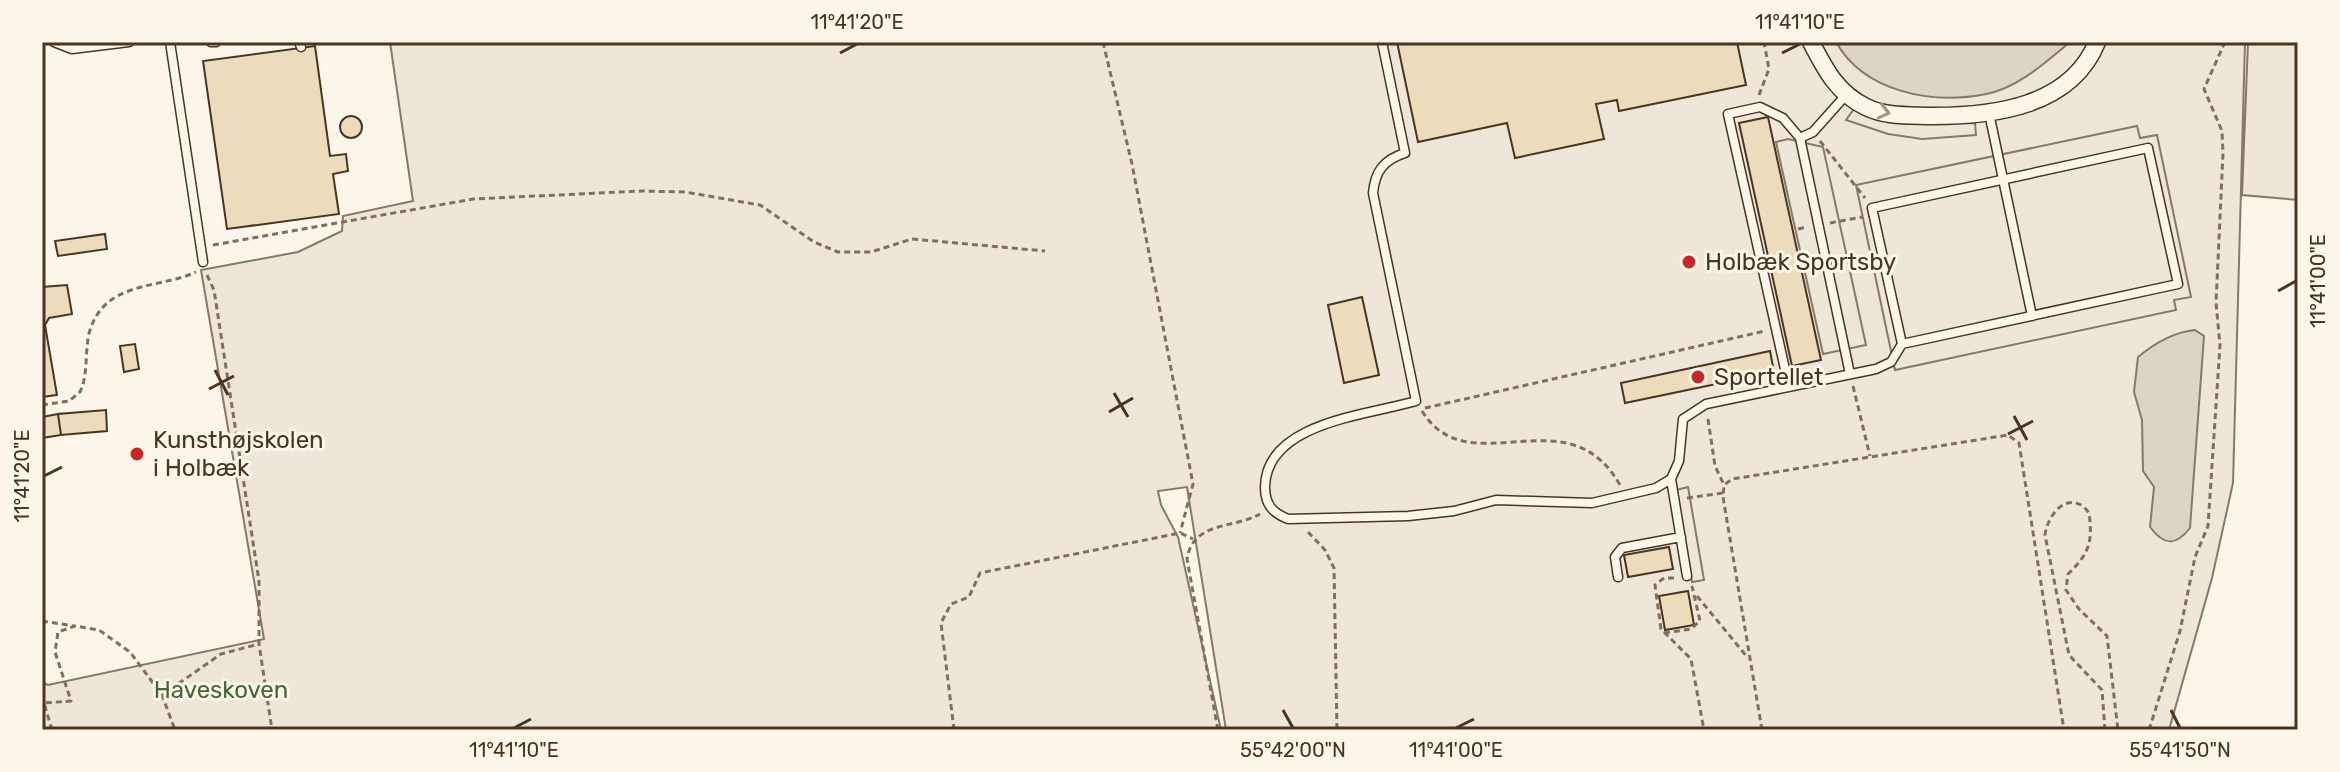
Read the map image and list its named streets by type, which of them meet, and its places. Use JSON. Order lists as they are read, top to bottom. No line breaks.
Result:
{"parks":["Haveskoven"],"places":["Holbæk Sportsby","Sportellet","Kunsthøjskolen i Holbæk"],"coordinates":["11°41'20\"E","11°41'10\"E","11°41'00\"E","55°42'00\"N","55°41'50\"N"]}
